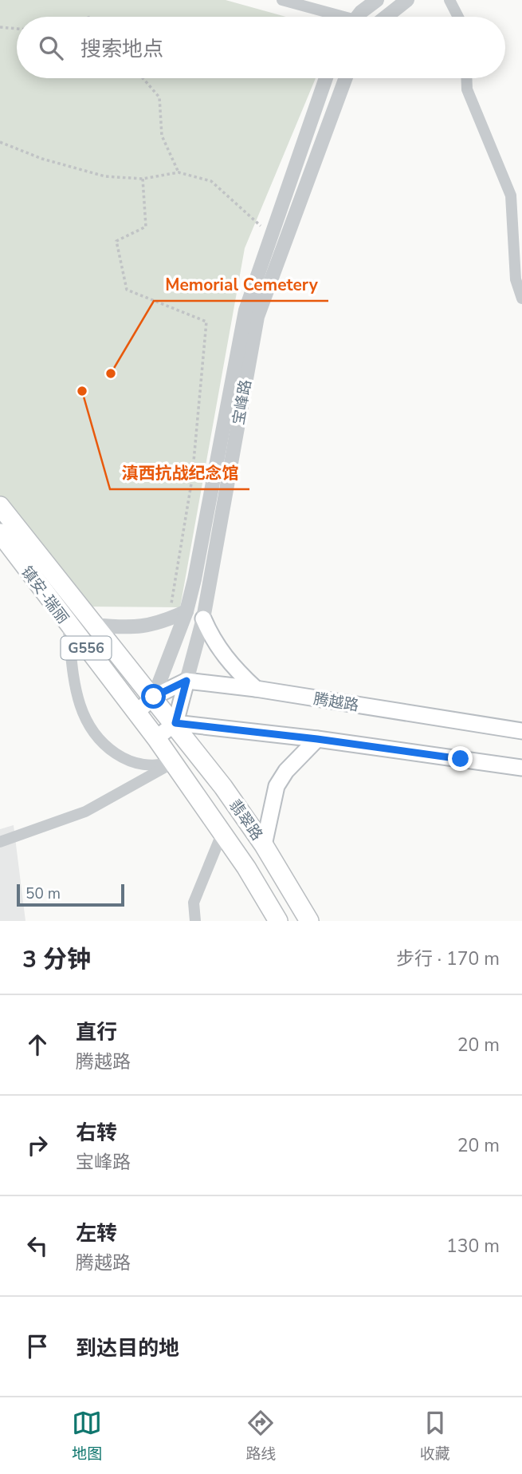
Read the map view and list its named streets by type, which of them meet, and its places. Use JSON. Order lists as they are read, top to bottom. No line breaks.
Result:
{"streets":{"highway":["镇安-瑞丽","G556","翡翠路"],"main road":["宝峰路","腾越路"]},"crossings":[["宝峰路","镇安-瑞丽"],["宝峰路","腾越路"],["宝峰路","翡翠路"],["镇安-瑞丽","翡翠路"]],"places":["Memorial Cemetery","滇西抗战纪念馆"],"scale_bar":"50 m","page":{"search":"搜索地点","scale":"50 m","heading":["3 分钟","步行 · 170 m"],"list":[["直行","腾越路","20 m"],["右转","宝峰路","20 m"],["左转","腾越路","130 m"],"到达目的地"],"nav":["地图","路线","收藏"]}}
